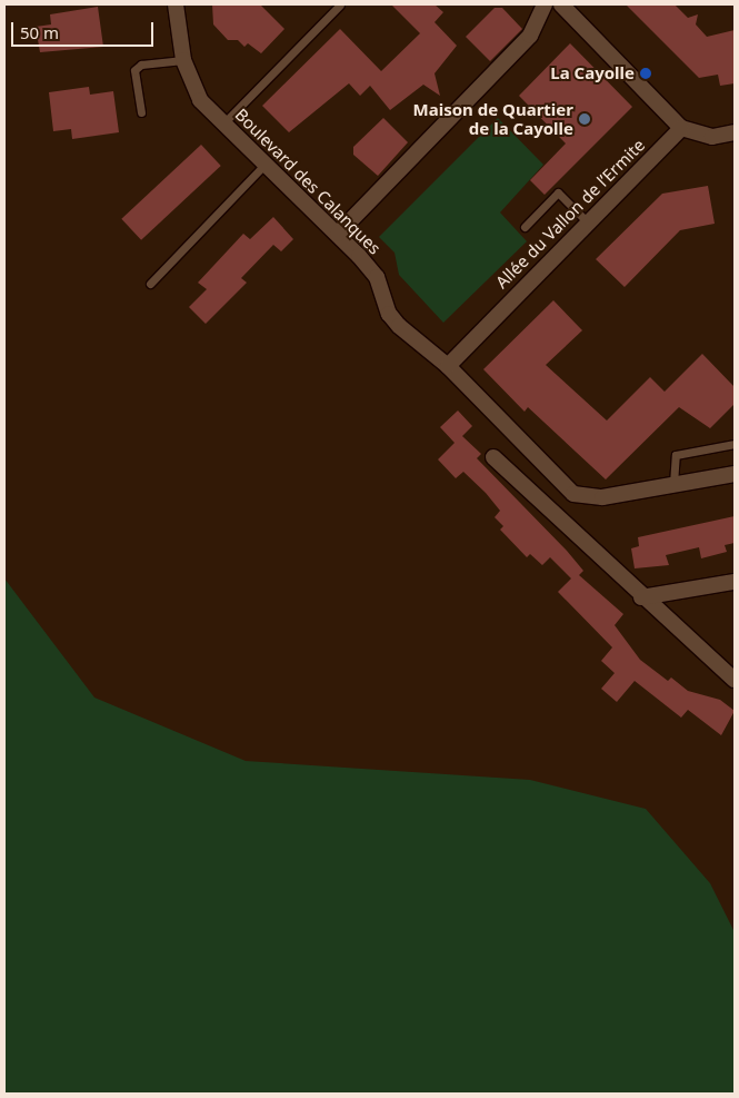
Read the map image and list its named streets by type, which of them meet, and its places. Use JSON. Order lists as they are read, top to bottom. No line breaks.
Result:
{"streets":{"street":["Boulevard des Calanques","Allée du Vallon de l’Ermite"]},"crossings":[["Boulevard des Calanques","Allée du Vallon de l’Ermite"]],"places":["La Cayolle","Maison de Quartier de la Cayolle"],"scale_bar":"50 m"}
